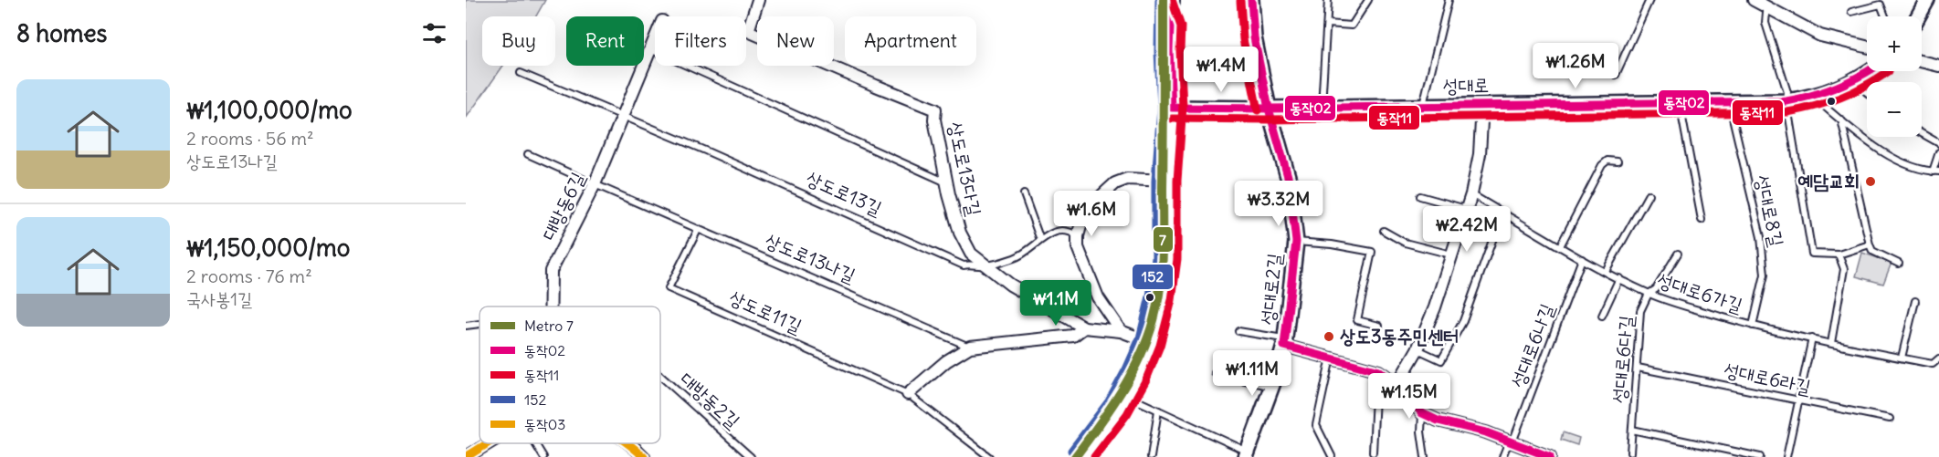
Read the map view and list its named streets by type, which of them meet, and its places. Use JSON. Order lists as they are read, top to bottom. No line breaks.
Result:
{"streets":{"street":["성대로","상도로13다길","대방동6길","상도로13나길","성대로2길"],"lane":["상도로13길","성대로8길","성대로6가길","상도로11길","성대로6나길","성대로6다길","성대로6라길","대방동2길"]},"crossings":[["성대로","성대로8길"],["성대로","성대로2길"],["상도로13다길","상도로13길"],["상도로13길","대방동6길"],["대방동6길","상도로13나길"],["성대로8길","성대로6가길"],["상도로13나길","상도로11길"],["성대로6가길","성대로6나길"],["성대로6가길","성대로6다길"],["성대로6다길","성대로6라길"]],"places":["예담교회","상도3동주민센터"],"lines":["metro line 7","transit line 동작02","transit line 동작11","transit line 152","transit line 동작03"],"legend":["Metro 7","동작02","동작11","152","동작03"],"page":{"heading":"8 homes","map_buttons":["+","−"],"chip":["Buy","Rent","Filters","New","Apartment"],"price":["₩1.26M","₩1.4M","₩3.32M","₩1.6M","₩2.42M","₩1.1M","₩1.11M","₩1.15M"],"list":[{"name":"₩1,100,000/mo","note":"2 rooms · 56 m² · 상도로13나길"},{"name":"₩1,150,000/mo","note":"2 rooms · 76 m² · 국사봉1길"}]}}
